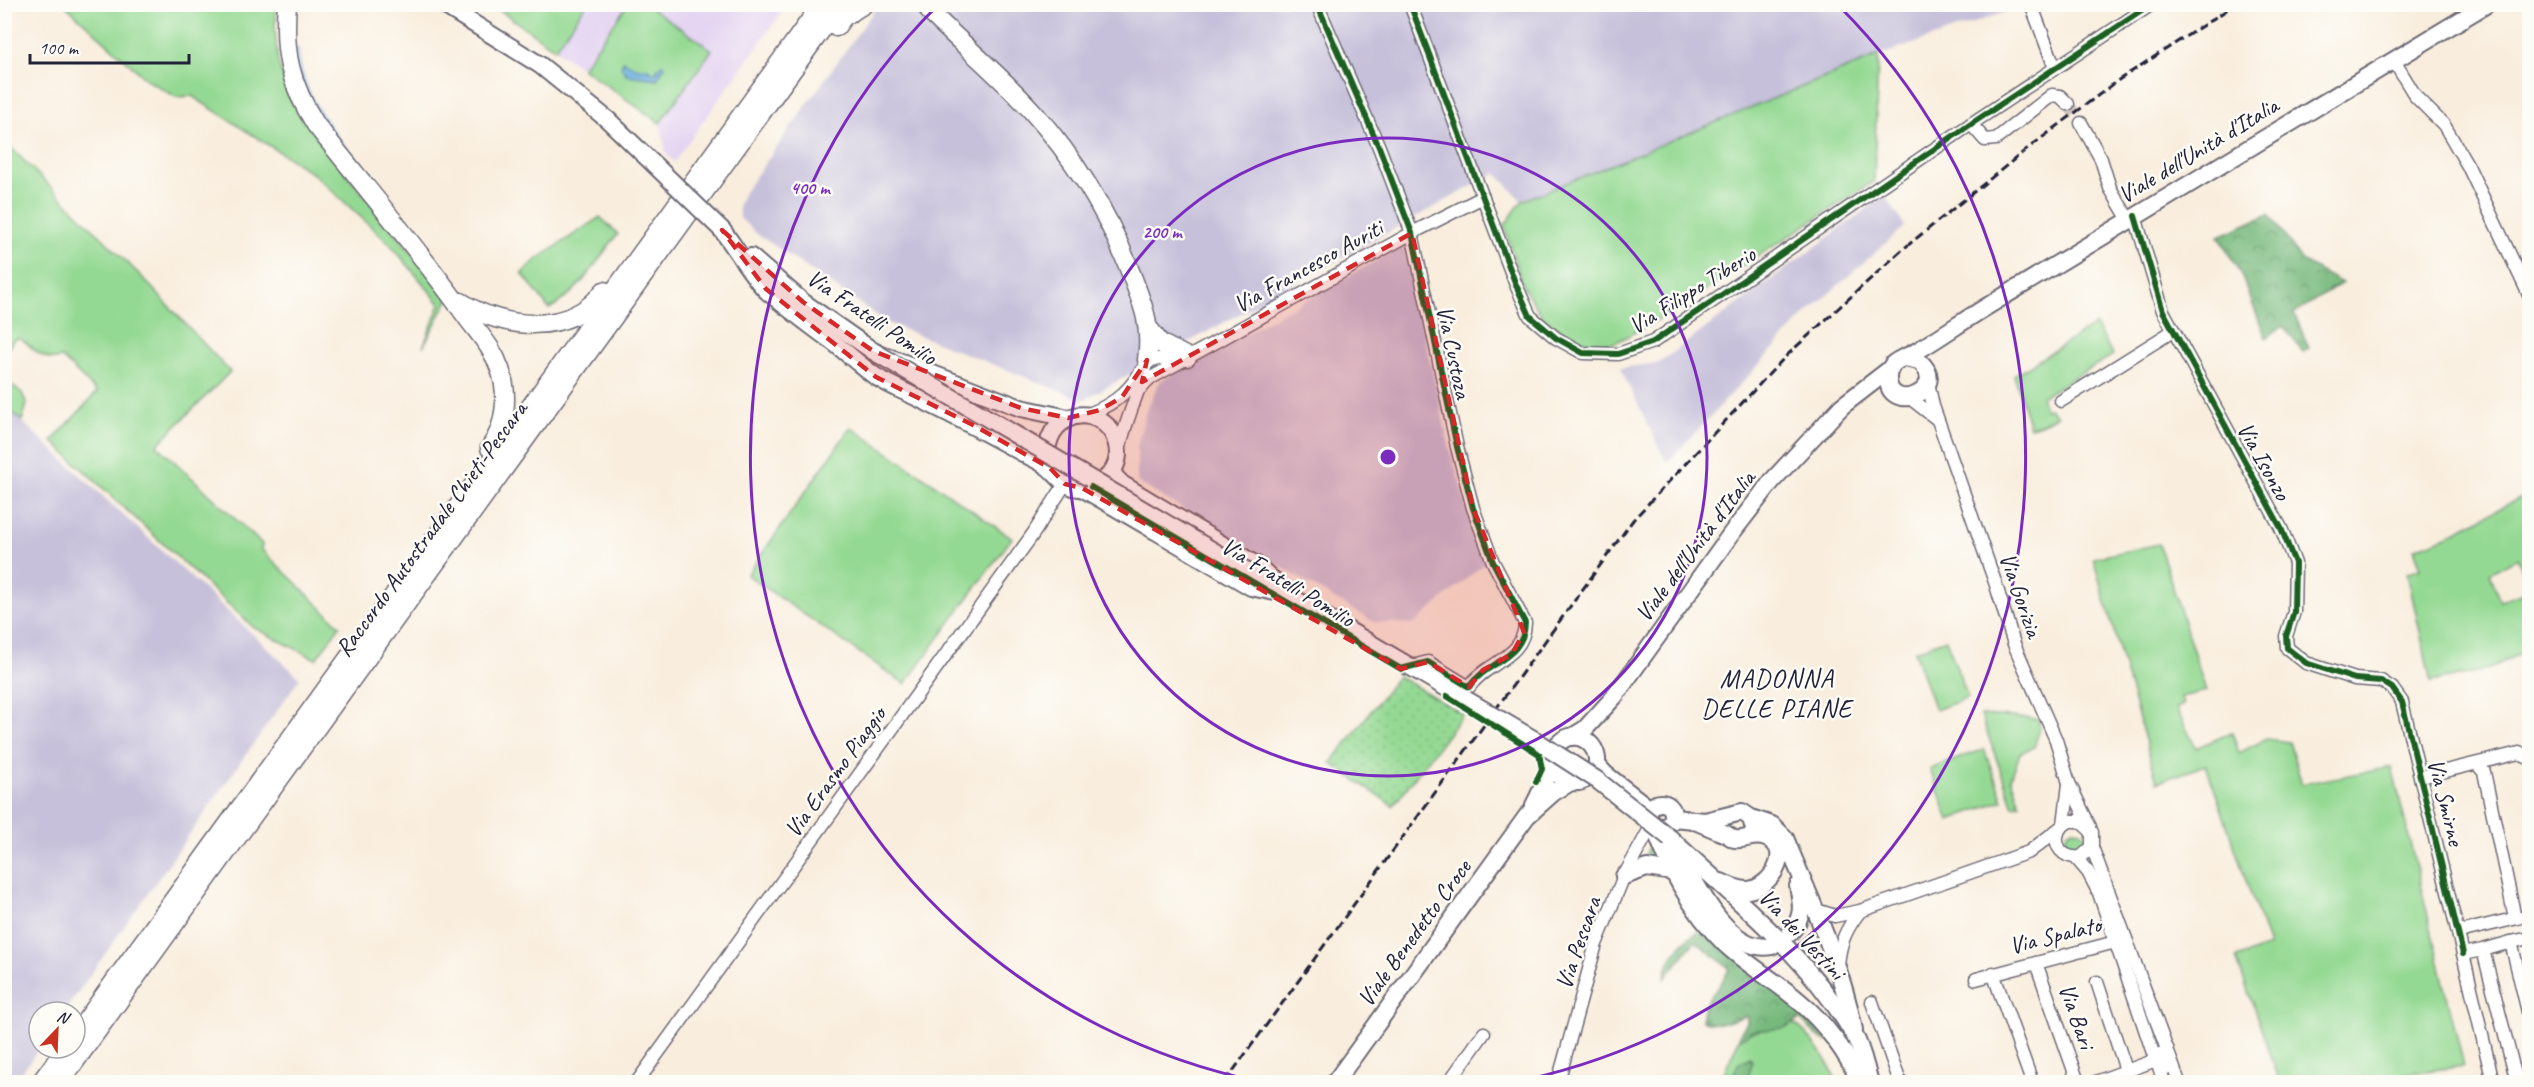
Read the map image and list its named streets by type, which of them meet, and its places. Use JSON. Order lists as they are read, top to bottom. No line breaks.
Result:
{"streets":{"highway":["Raccordo Autostradale Chieti-Pescara"],"main road":["Viale dell'Unità d'Italia","Via Fratelli Pomilio","Viale Benedetto Croce","Via dei Vestini"],"street":["Via Francesco Auriti","Via Filippo Tiberio","Via Custoza","Via Isonzo","Via Gorizia","Via Erasmo Piaggio","Via Smirne","Via Spalato","Via Pescara","Via Bari"]},"crossings":[["Viale dell'Unità d'Italia","Via Isonzo"],["Viale dell'Unità d'Italia","Via Gorizia"],["Via Francesco Auriti","Via Filippo Tiberio"],["Via Francesco Auriti","Via Custoza"],["Via Fratelli Pomilio","Via Custoza"],["Via Fratelli Pomilio","Via Erasmo Piaggio"],["Via Fratelli Pomilio","Via dei Vestini"],["Via Isonzo","Via Smirne"],["Via Spalato","Via Bari"]],"districts":["MADONNA DELLE PIANE"],"scale_bar":"100 m","north":"top right","rings":["400 m","200 m"]}
